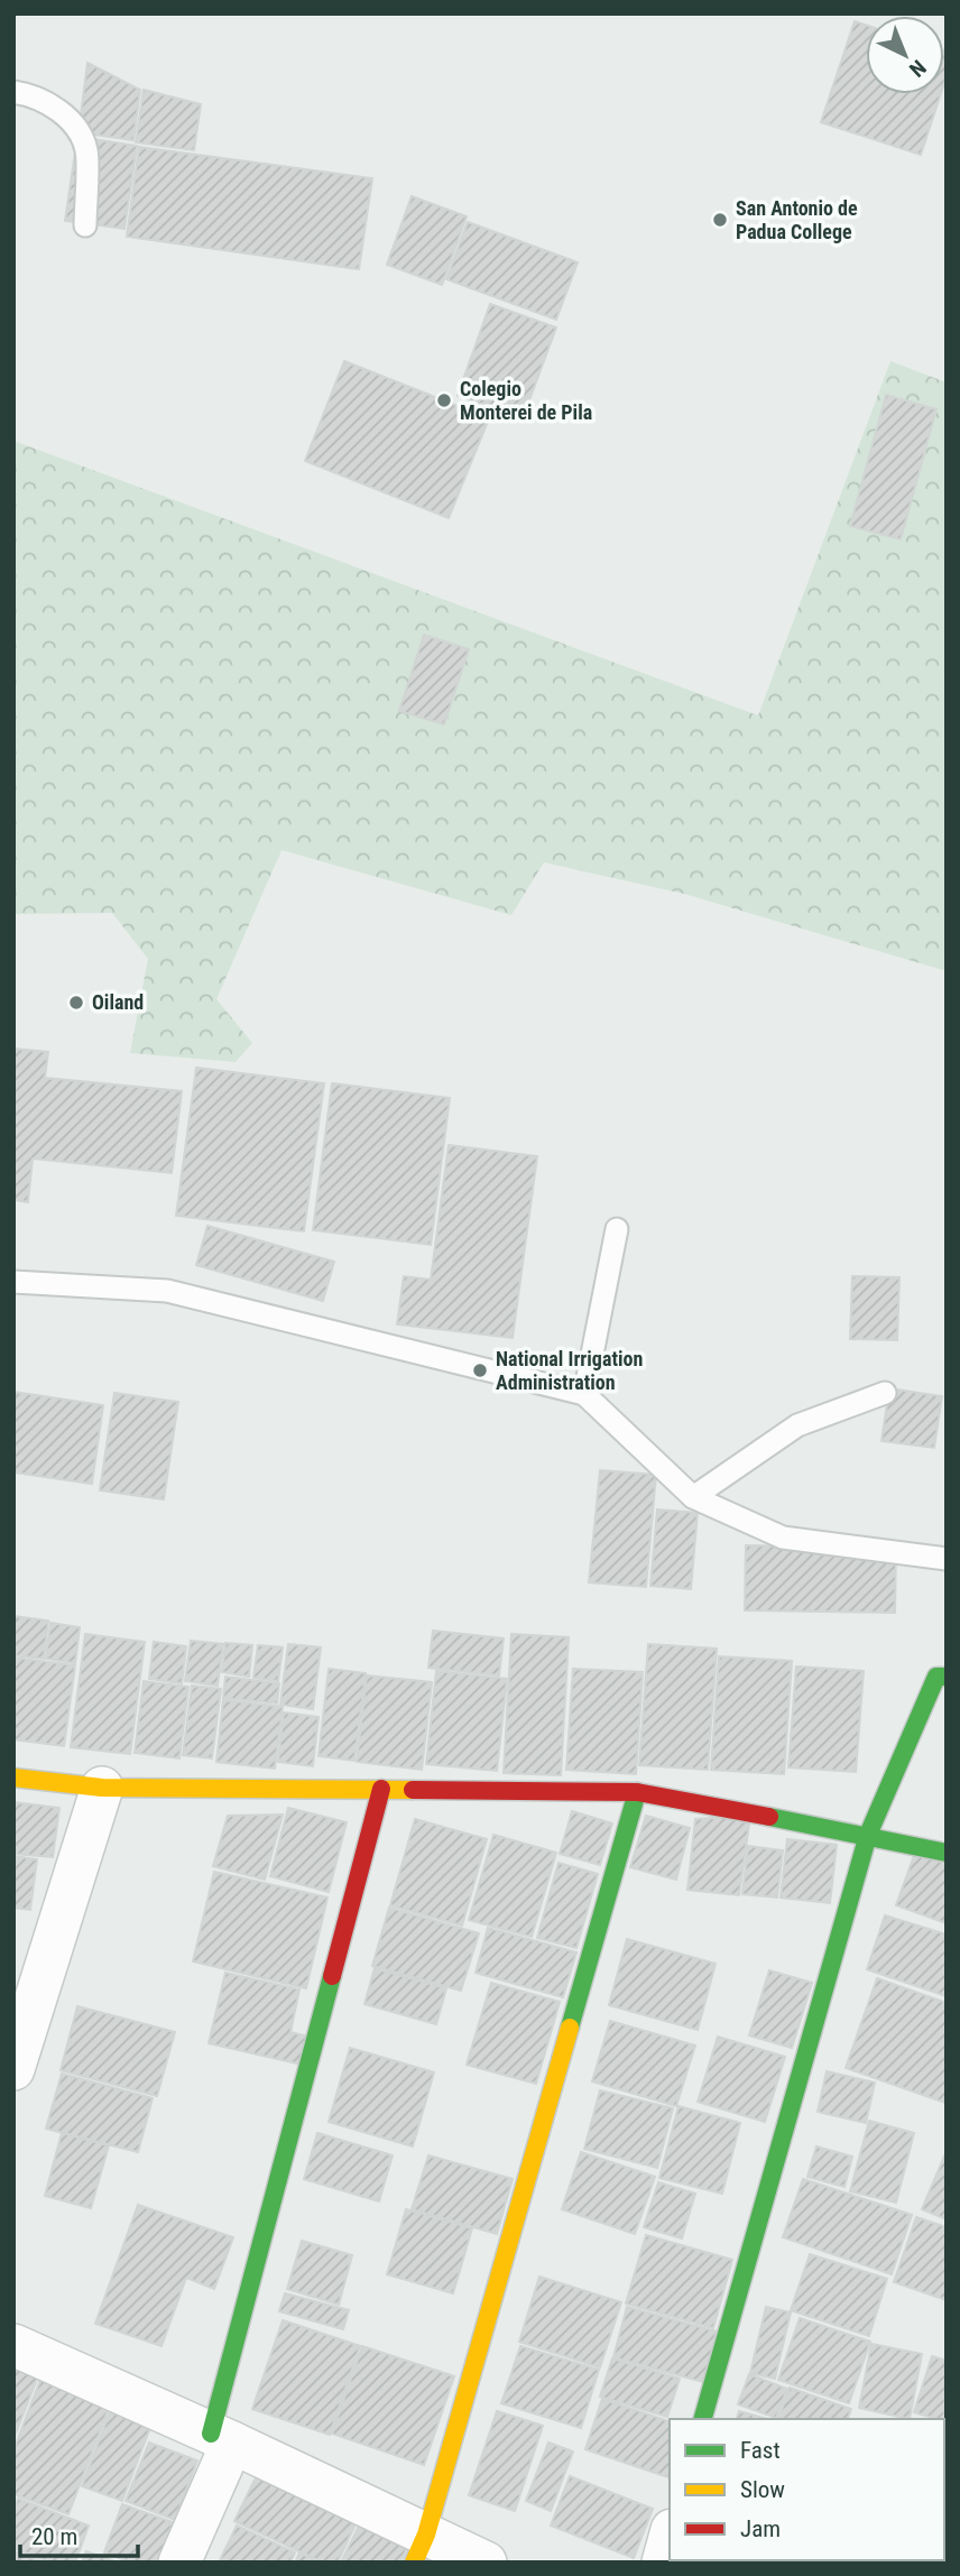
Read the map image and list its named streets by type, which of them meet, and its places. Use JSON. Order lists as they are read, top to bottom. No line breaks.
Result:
{"places":["San Antonio de Padua College","Colegio Monterei de Pila","Oiland","National Irrigation Administration"],"legend":["Fast","Slow","Jam"],"scale_bar":"20 m","north":"bottom right"}
